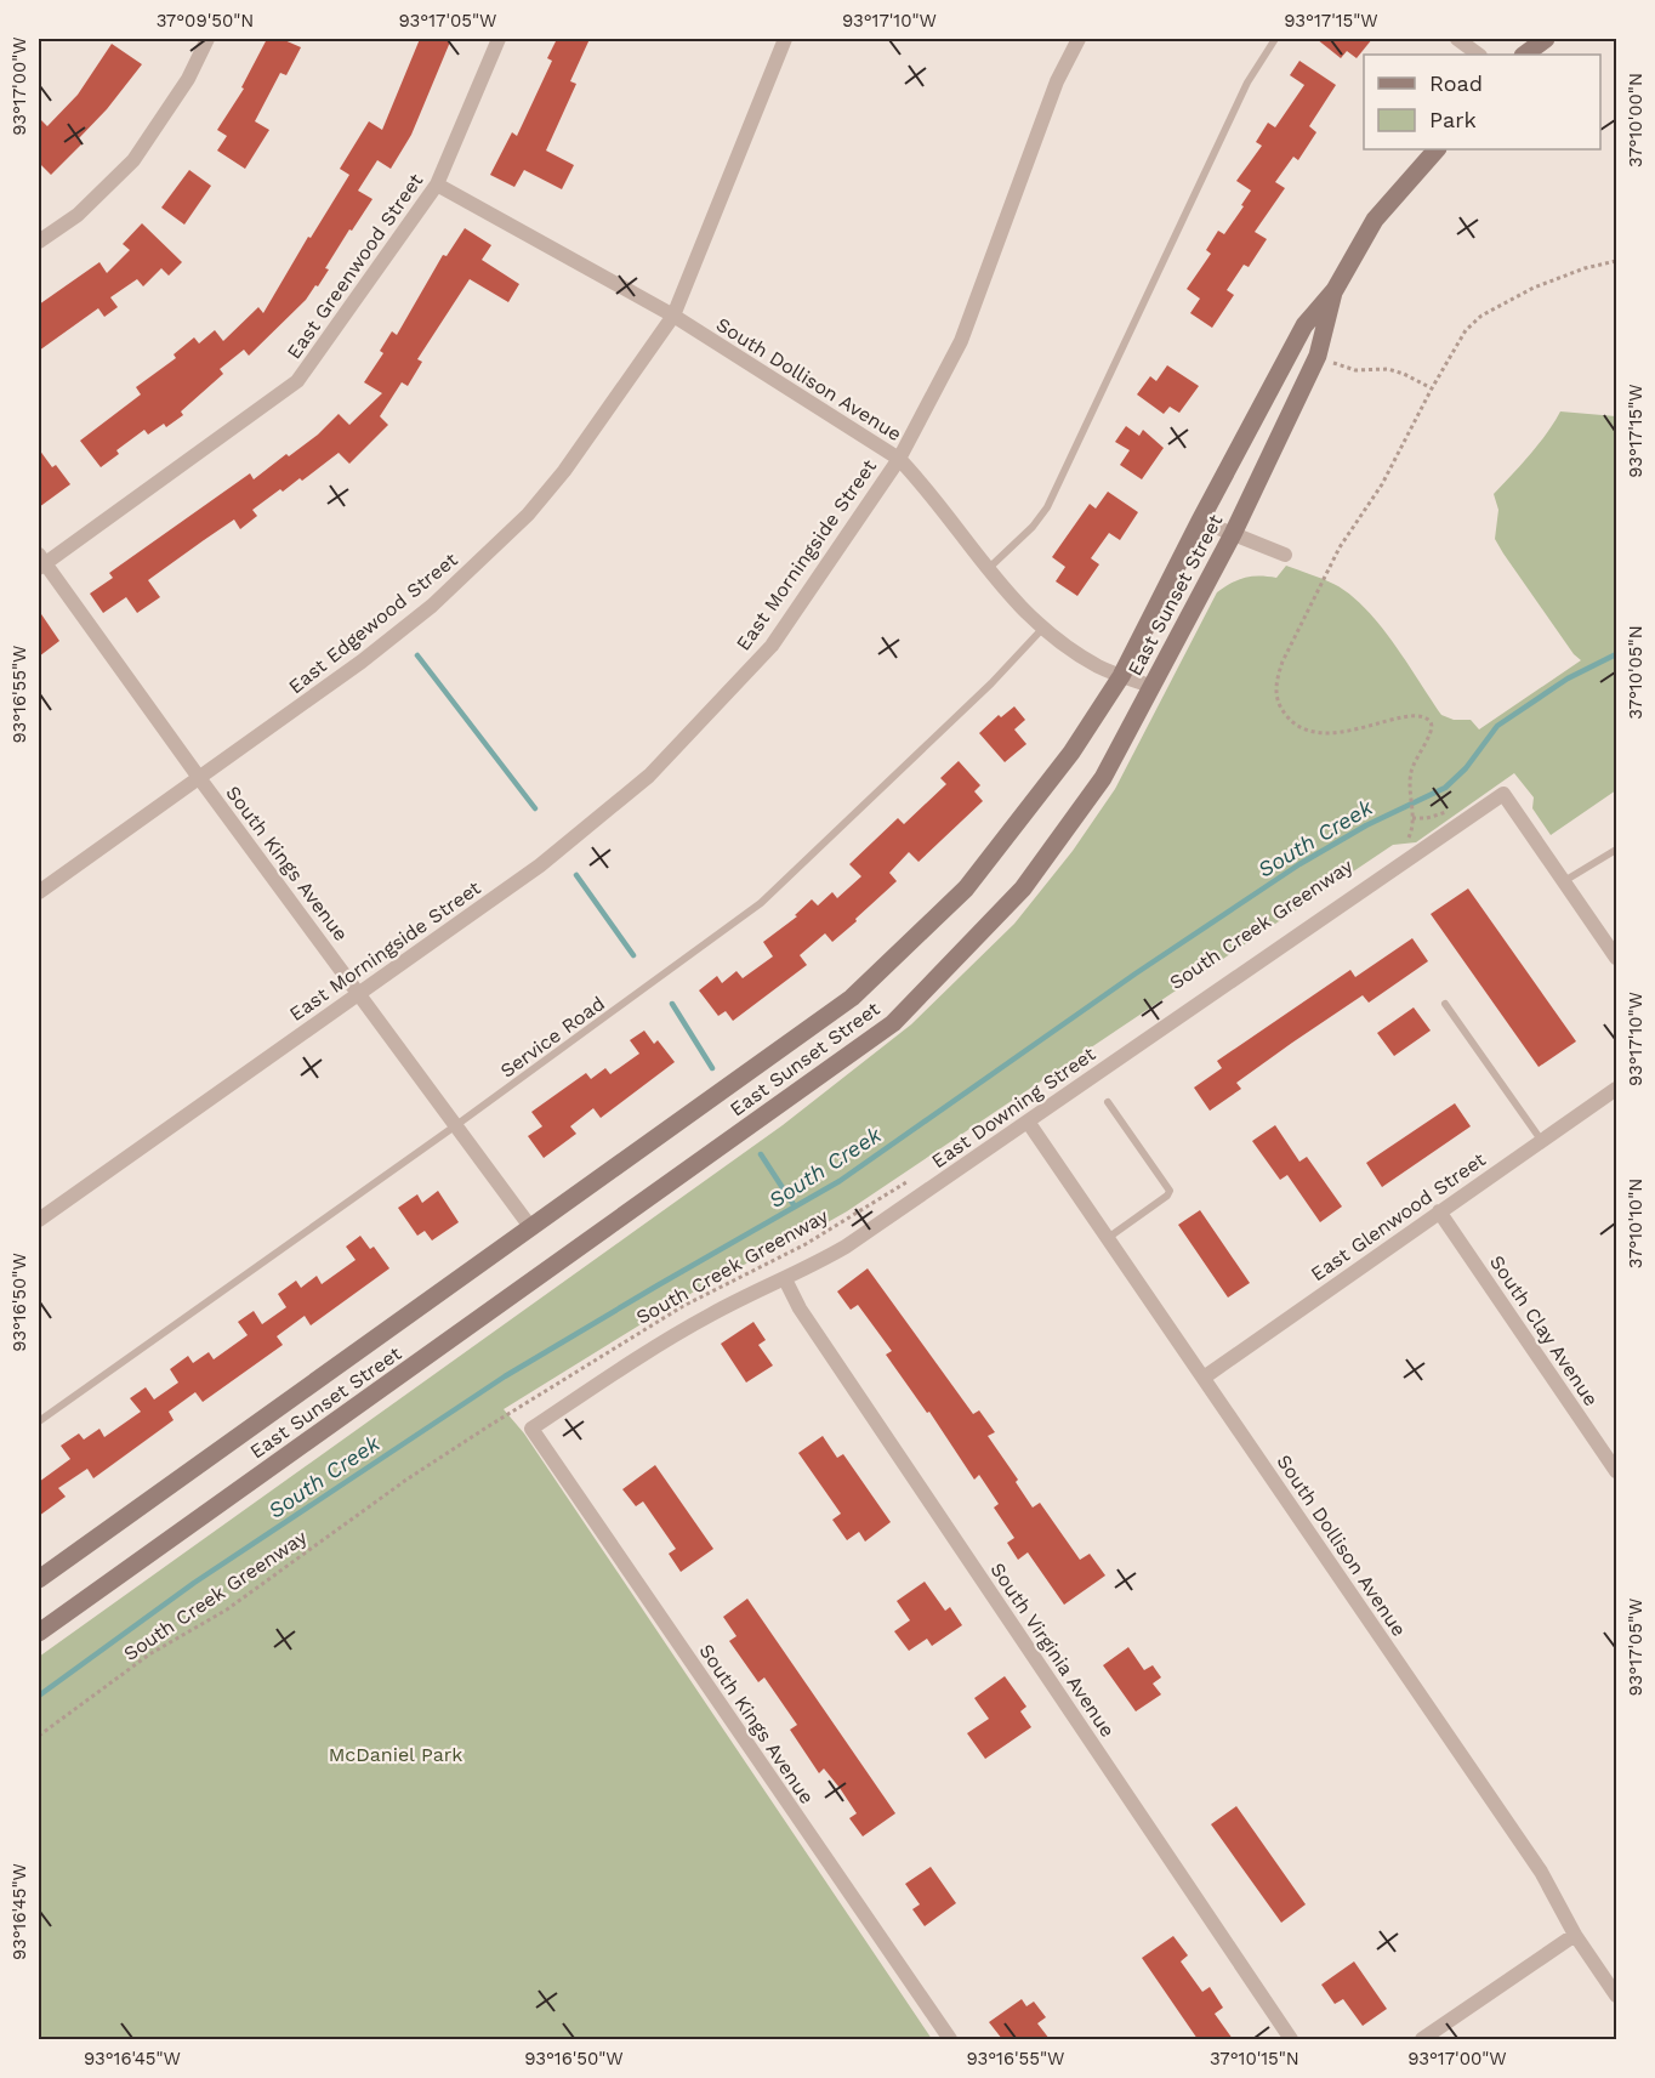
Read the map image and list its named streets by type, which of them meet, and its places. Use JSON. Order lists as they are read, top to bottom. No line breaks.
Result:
{"streets":{"main road":["East Sunset Street"],"street":["East Greenwood Street","South Dollison Avenue","East Morningside Street","East Edgewood Street","South Kings Avenue","East Downing Street","East Glenwood Street","South Clay Avenue","South Virginia Avenue"],"lane":["Service Road"],"path":["South Creek Greenway"]},"crossings":[["East Greenwood Street","South Dollison Avenue"],["East Greenwood Street","South Kings Avenue"],["South Dollison Avenue","East Morningside Street"],["South Dollison Avenue","East Sunset Street"],["South Dollison Avenue","East Edgewood Street"],["South Dollison Avenue","Service Road"],["South Dollison Avenue","East Downing Street"],["South Dollison Avenue","East Glenwood Street"],["East Morningside Street","South Kings Avenue"],["East Sunset Street","South Kings Avenue"],["East Edgewood Street","South Kings Avenue"],["South Kings Avenue","Service Road"],["South Kings Avenue","East Downing Street"],["East Downing Street","South Virginia Avenue"],["East Glenwood Street","South Clay Avenue"]],"water":["South Creek"],"parks":["McDaniel Park"],"legend":["Road","Park"],"coordinates":["37°09'50\"N","93°17'05\"W","93°17'10\"W","93°17'15\"W","93°17'00\"W","37°10'00\"N","37°10'05\"N","93°16'55\"W","37°10'10\"N","93°16'50\"W","93°16'45\"W","37°10'15\"N"]}
